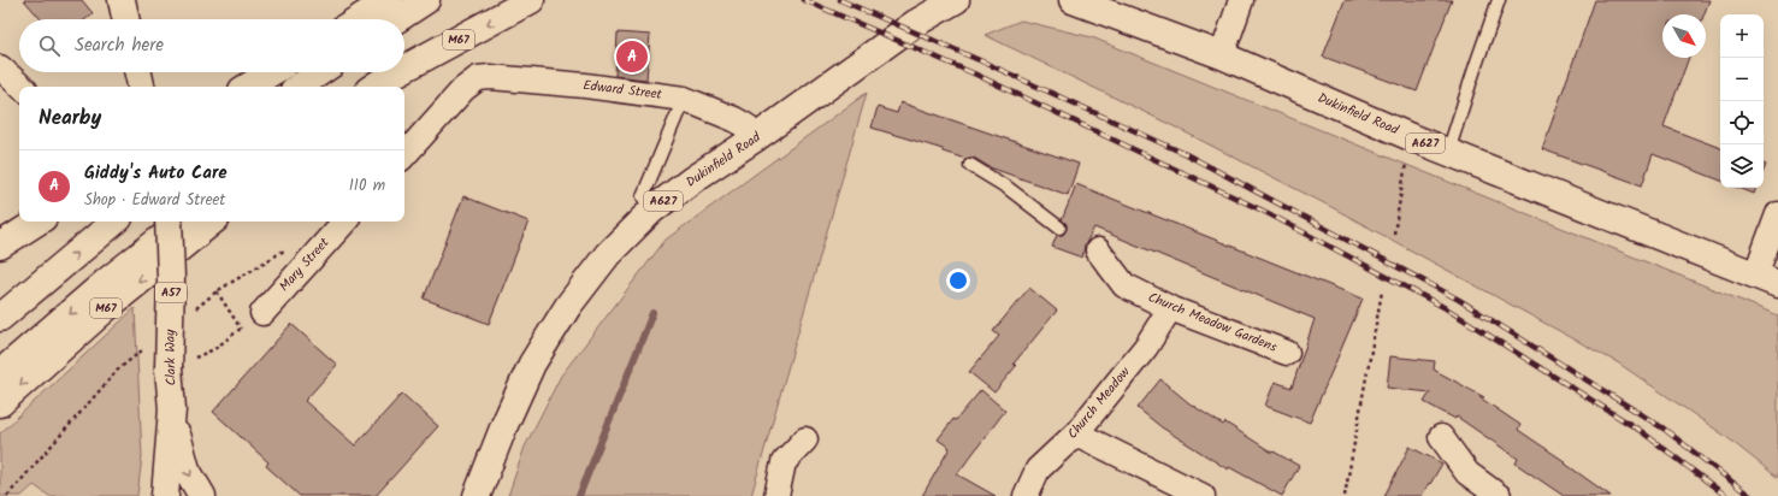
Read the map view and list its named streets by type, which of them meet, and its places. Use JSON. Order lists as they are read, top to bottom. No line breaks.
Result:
{"streets":{"main road":["M67","Dukinfield Road","A627","A57","Clark Way"],"street":["Edward Street","Mary Street","Church Meadow Gardens","Church Meadow"]},"crossings":[["Edward Street","Dukinfield Road"],["A57","Clark Way"],["Church Meadow Gardens","Church Meadow"]],"north":"bottom right","page":{"map_buttons":["+","−"],"search":"Search here","pins":"A","heading":"Nearby","list":[{"mark":"A","name":"Giddy's Auto Care","note":"Shop · Edward Street","value":"110 m"}]}}
